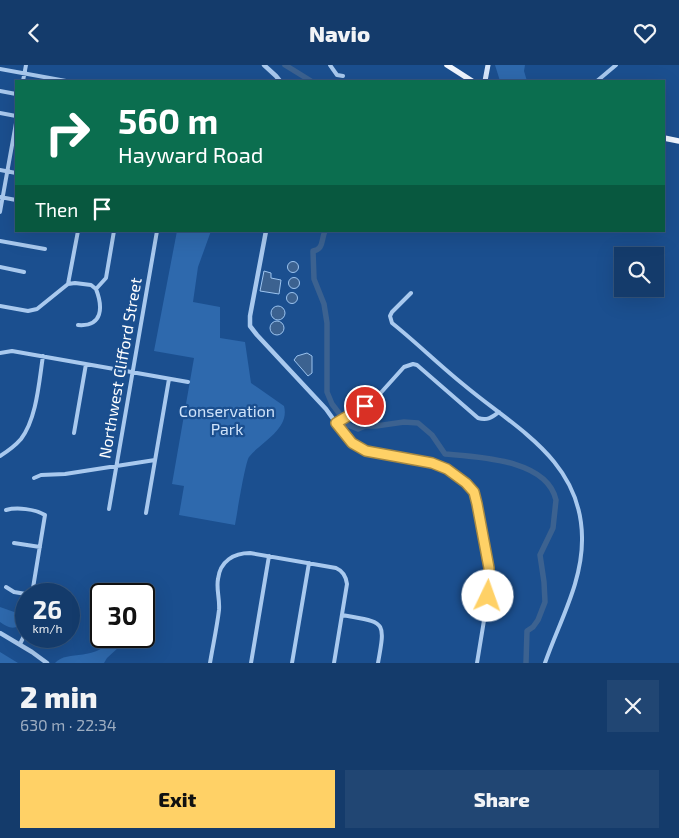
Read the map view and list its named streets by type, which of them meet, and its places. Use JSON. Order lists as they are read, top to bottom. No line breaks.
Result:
{"streets":{"street":["Northwest Clifford Street"]},"parks":["Conservation Park"],"page":{"header":"Navio","turn":["560 m","Hayward Road"],"then":"Then","speed":"26 km/h","limit":"30","heading":["2 min","630 m · 22:34"],"buttons":["Exit","Share"]}}
